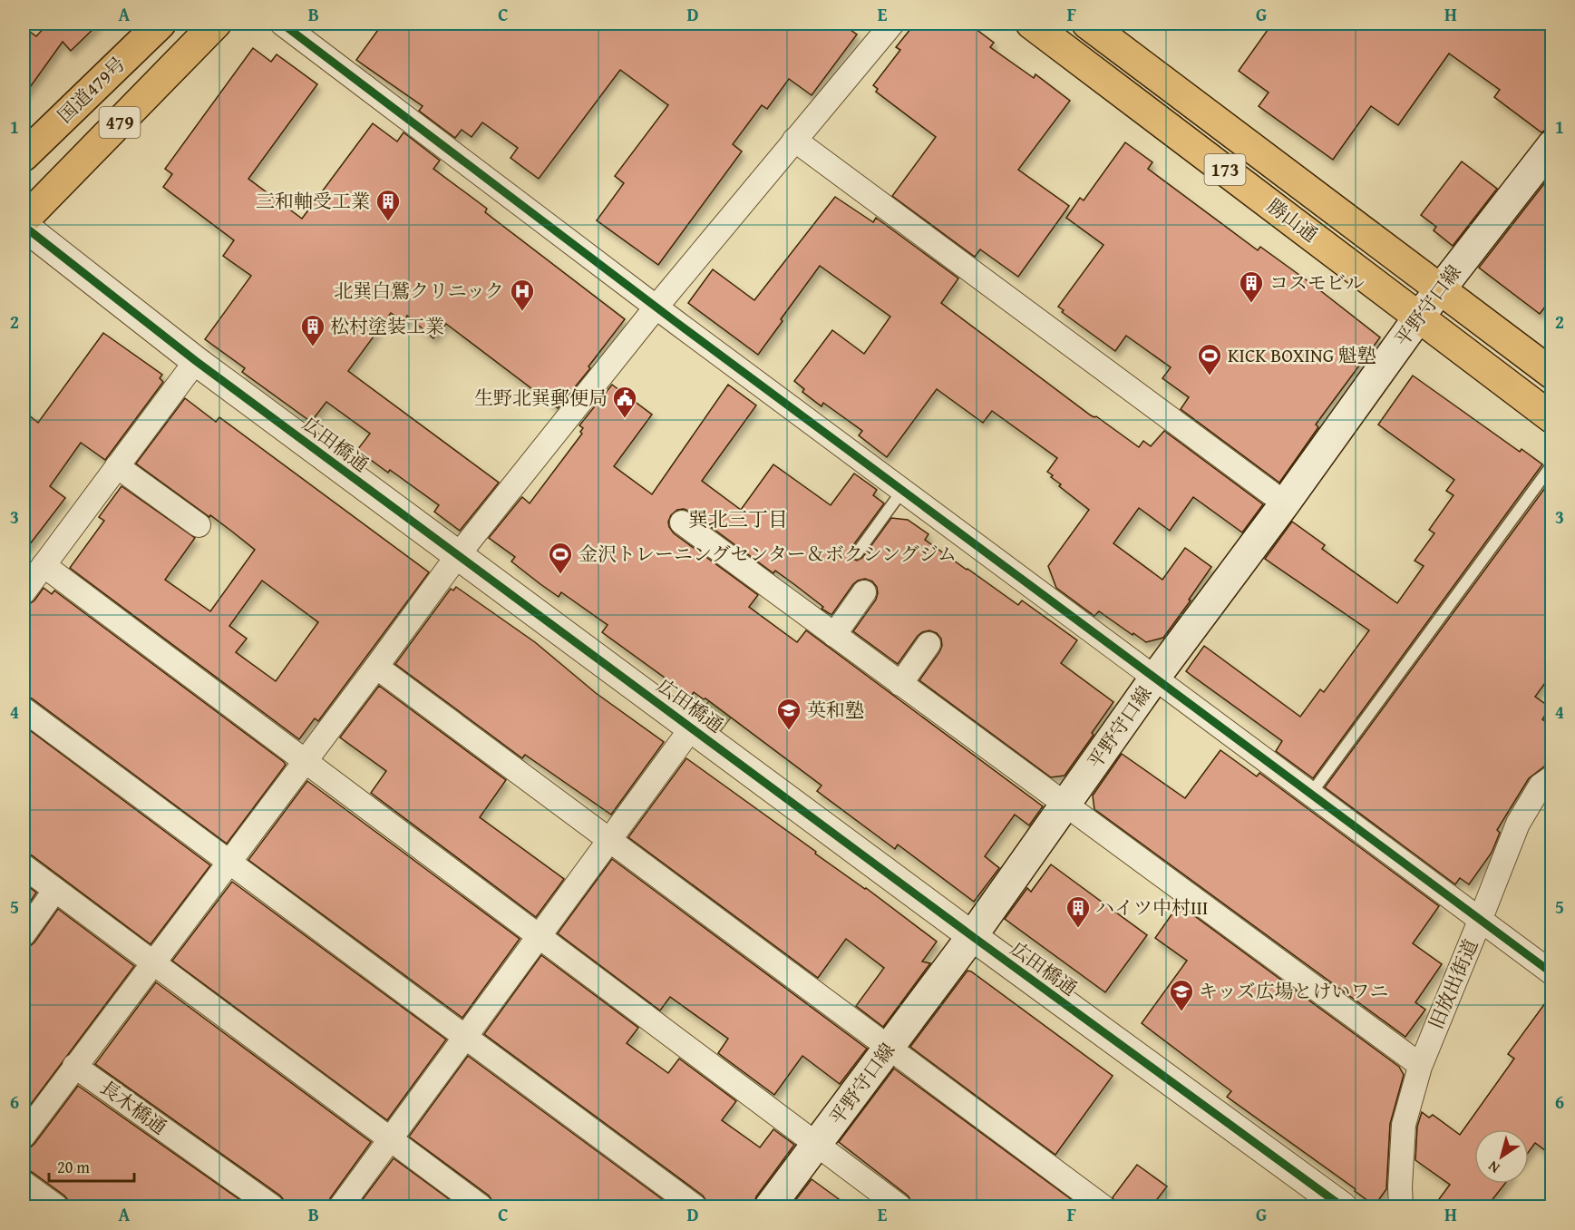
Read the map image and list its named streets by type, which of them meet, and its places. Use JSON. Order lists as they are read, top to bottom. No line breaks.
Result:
{"streets":{"main road":["国道479号","479","173","勝山通","平野守口線"],"street":["広田橋通","旧放出街道","長木橋通"]},"crossings":[["勝山通","平野守口線"],["平野守口線","広田橋通"]],"districts":["巽北三丁目"],"places":{"building":["三和軸受工業","コスモビル","松村塗装工業","ハイツ中村Ⅲ"],"hospital":["北巽白鷲クリニック"],"sports":["KICK BOXING 魁塾","金沢トレーニングセンター＆ボクシングジム"],"public building":["生野北巽郵便局"],"school or university":["英和塾","キッズ広場とけいワニ"]},"scale_bar":"20 m","north":"bottom left","grid":{"columns":["A","B","C","D","E","F","G","H"],"rows":["1","2","3","4","5","6"]}}
